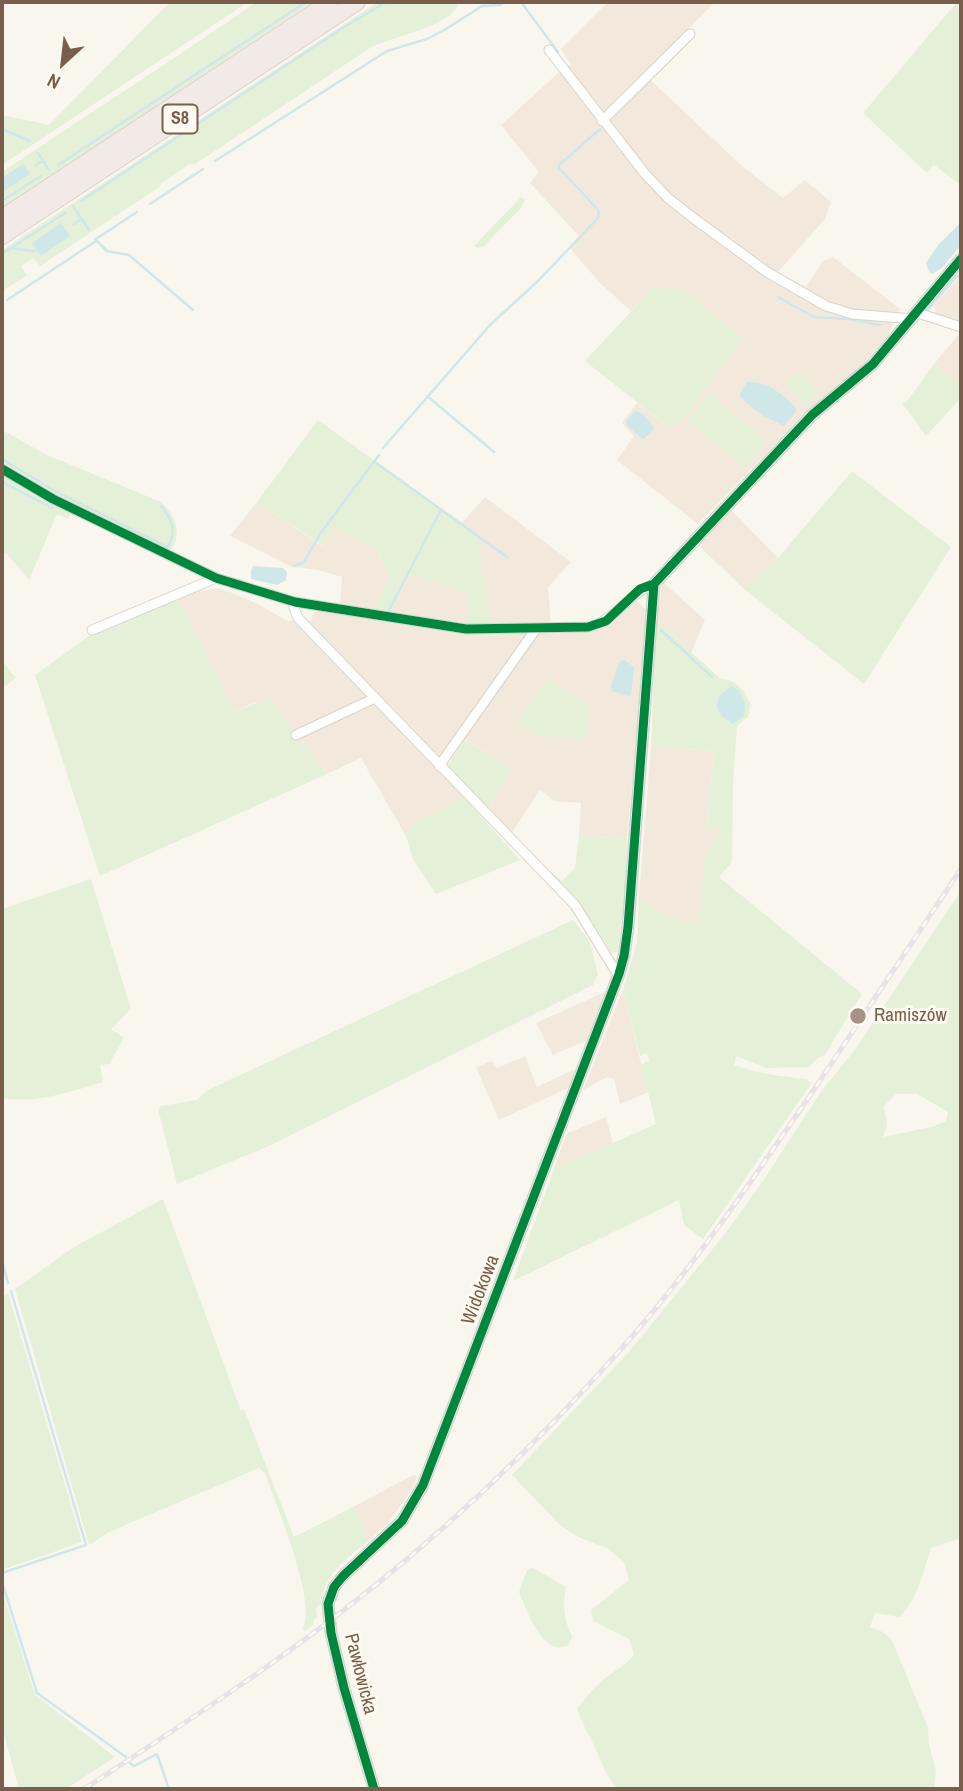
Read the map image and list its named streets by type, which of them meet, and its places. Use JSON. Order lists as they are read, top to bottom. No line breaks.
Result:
{"streets":{"highway":["S8"],"street":["Widokowa","Pawłowicka"]},"crossings":[["Widokowa","Pawłowicka"]],"places":["Ramiszów"],"north":"bottom left"}
